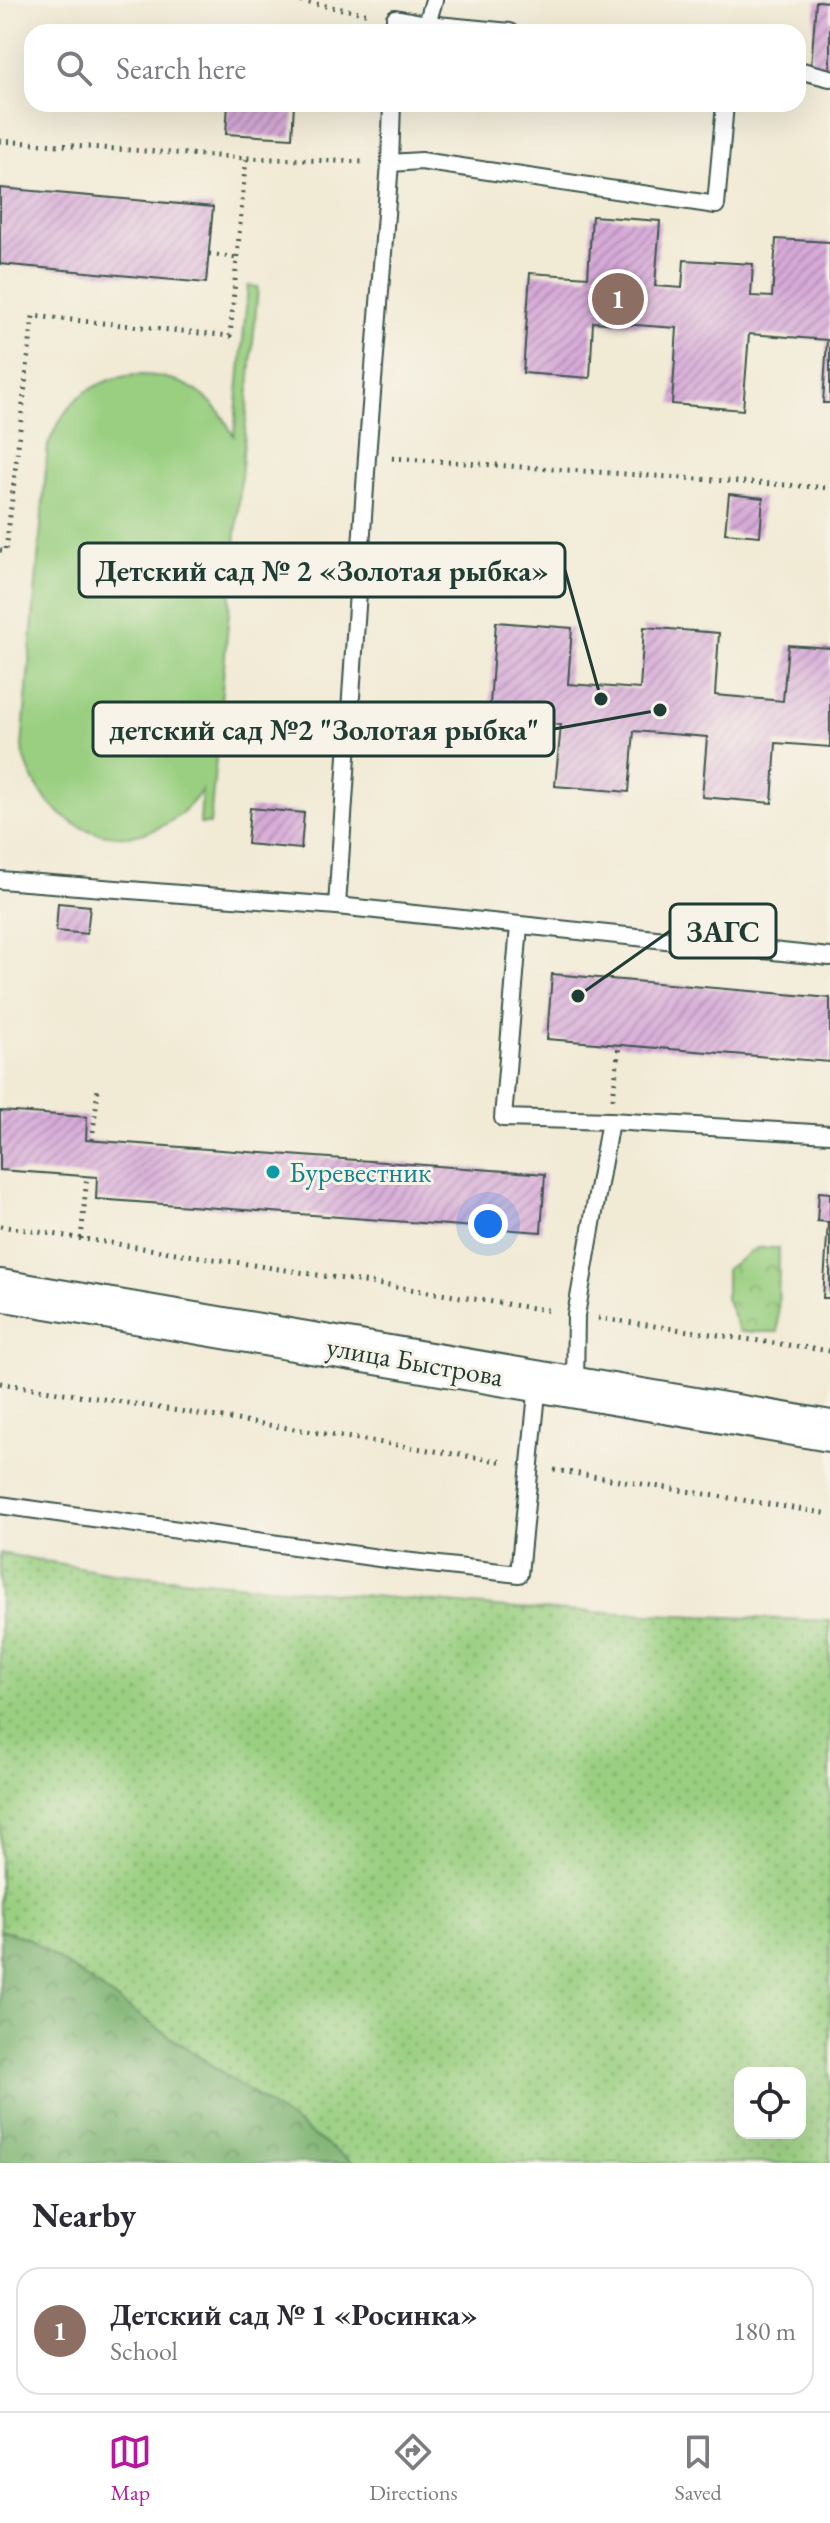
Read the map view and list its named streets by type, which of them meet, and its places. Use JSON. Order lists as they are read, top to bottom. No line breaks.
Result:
{"streets":{"street":["улица Быстрова"]},"places":["Детский сад № 2 «Золотая рыбка»","детский сад №2 \"Золотая рыбка\"","ЗАГС","Буревестник"],"page":{"search":"Search here","pins":"1","heading":"Nearby","list":[{"mark":"1","name":"Детский сад № 1 «Росинка»","note":"School","value":"180 m"}],"nav":["Map","Directions","Saved"]}}
